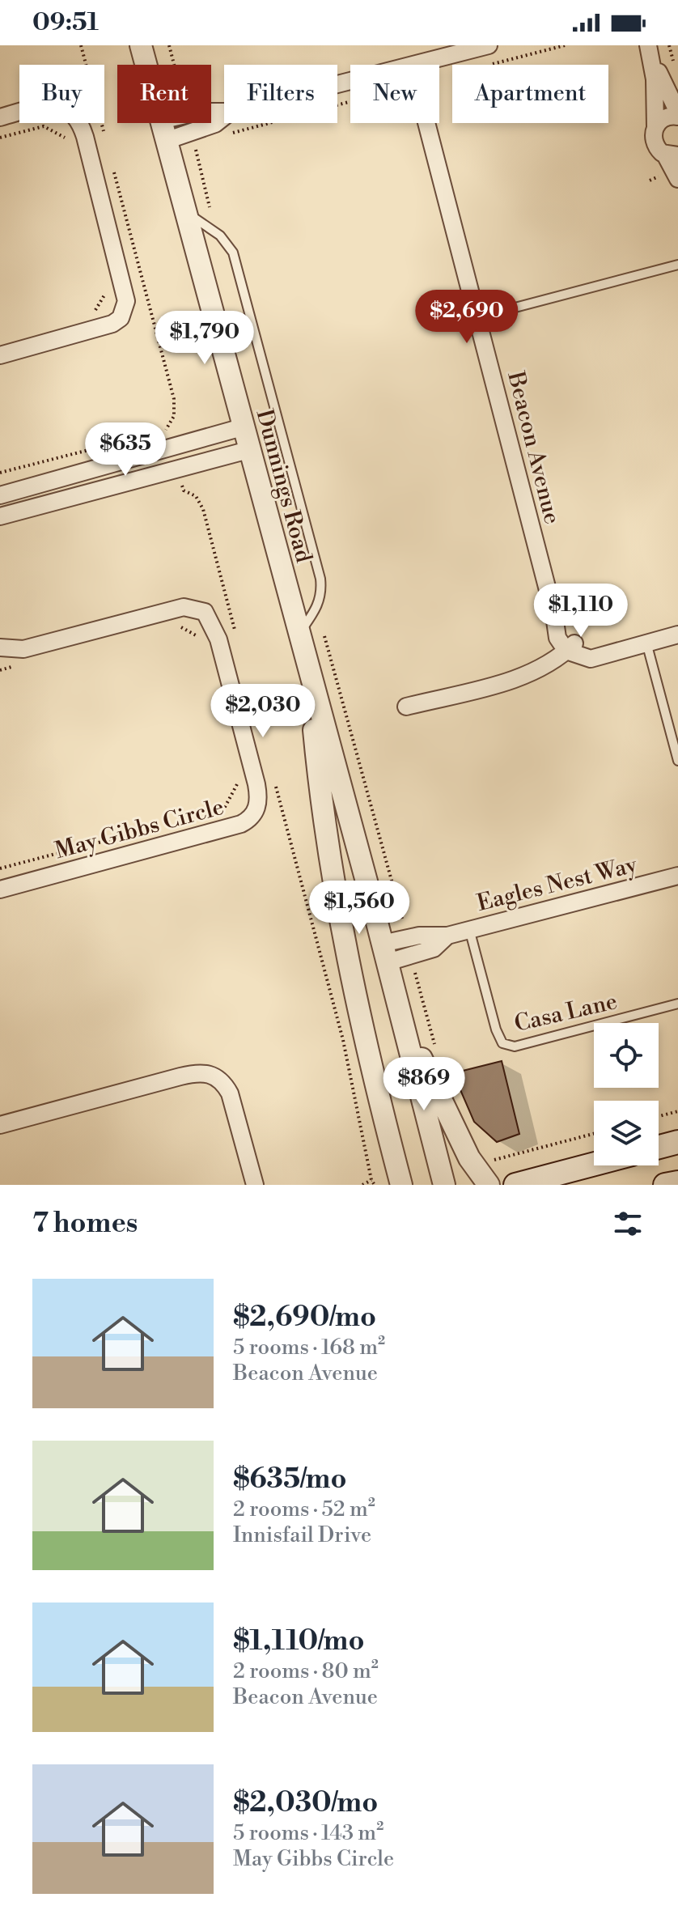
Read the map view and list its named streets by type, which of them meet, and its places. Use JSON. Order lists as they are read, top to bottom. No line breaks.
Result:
{"streets":{"street":["Beacon Avenue","Dunnings Road","May Gibbs Circle","Eagles Nest Way"],"lane":["Casa Lane"]},"crossings":[["Dunnings Road","Eagles Nest Way"],["Eagles Nest Way","Casa Lane"]],"page":{"status":"09:51","chip":["Buy","Rent","Filters","New","Apartment"],"price":["$2,690","$1,790","$635","$1,110","$2,030","$1,560","$869"],"heading":"7 homes","list":[{"name":"$2,690/mo","note":"5 rooms · 168 m² · Beacon Avenue"},{"name":"$635/mo","note":"2 rooms · 52 m² · Innisfail Drive"},{"name":"$1,110/mo","note":"2 rooms · 80 m² · Beacon Avenue"},{"name":"$2,030/mo","note":"5 rooms · 143 m² · May Gibbs Circle"}]}}
